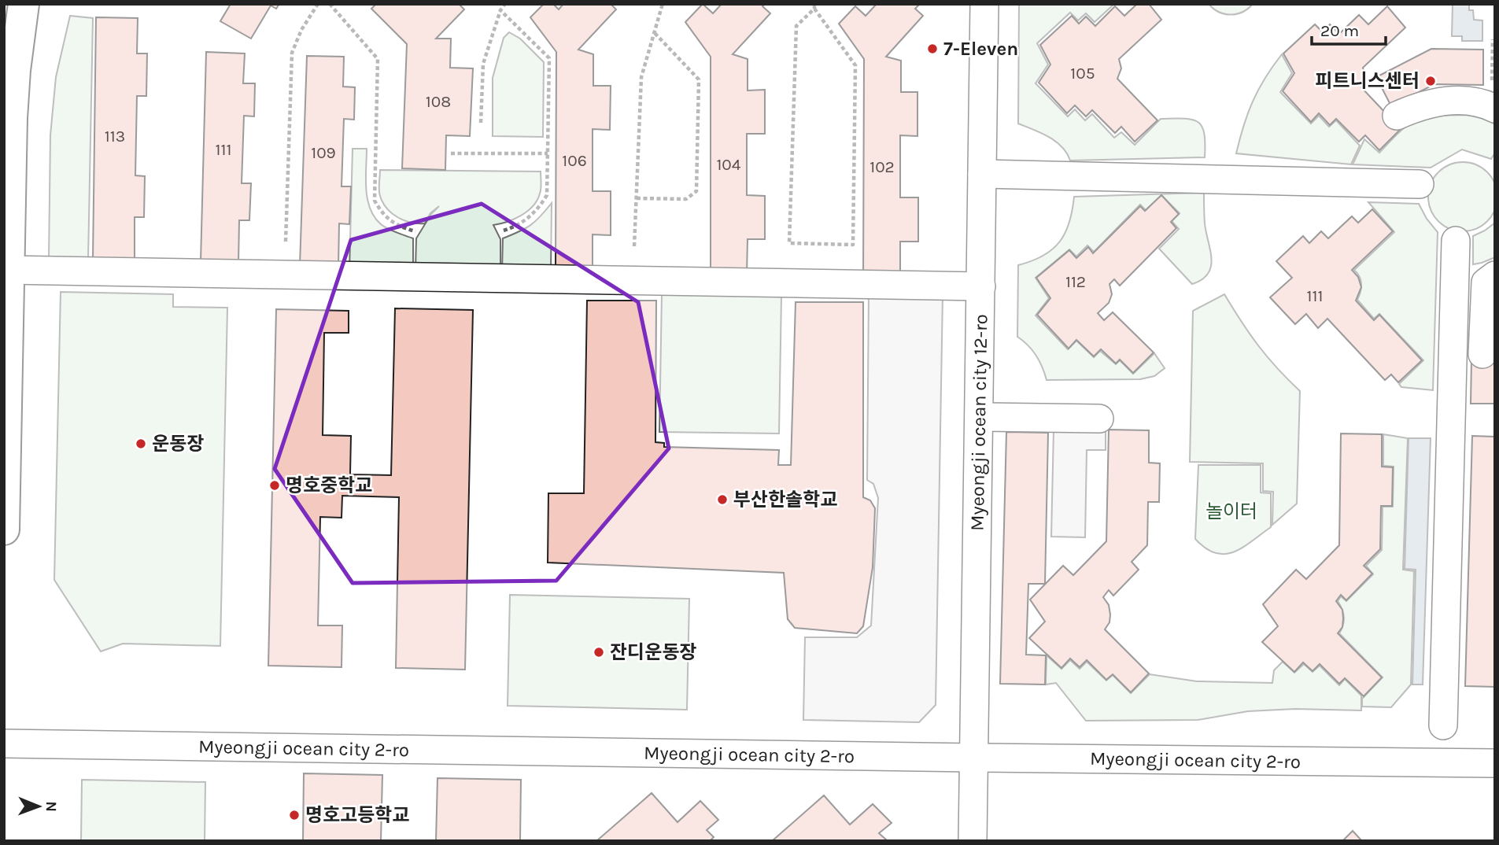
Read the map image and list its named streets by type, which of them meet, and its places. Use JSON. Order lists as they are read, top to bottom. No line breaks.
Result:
{"streets":{"street":["Myeongji ocean city 12-ro","Myeongji ocean city 2-ro"]},"crossings":[["Myeongji ocean city 12-ro","Myeongji ocean city 2-ro"]],"parks":["놀이터"],"places":["7-Eleven","피트니스센터","운동장","명호중학교","부산한솔학교","잔디운동장","명호고등학교"],"house_numbers":["105","108","113","111","109","106","104","102","112","111"],"scale_bar":"20 m","north":"right"}
